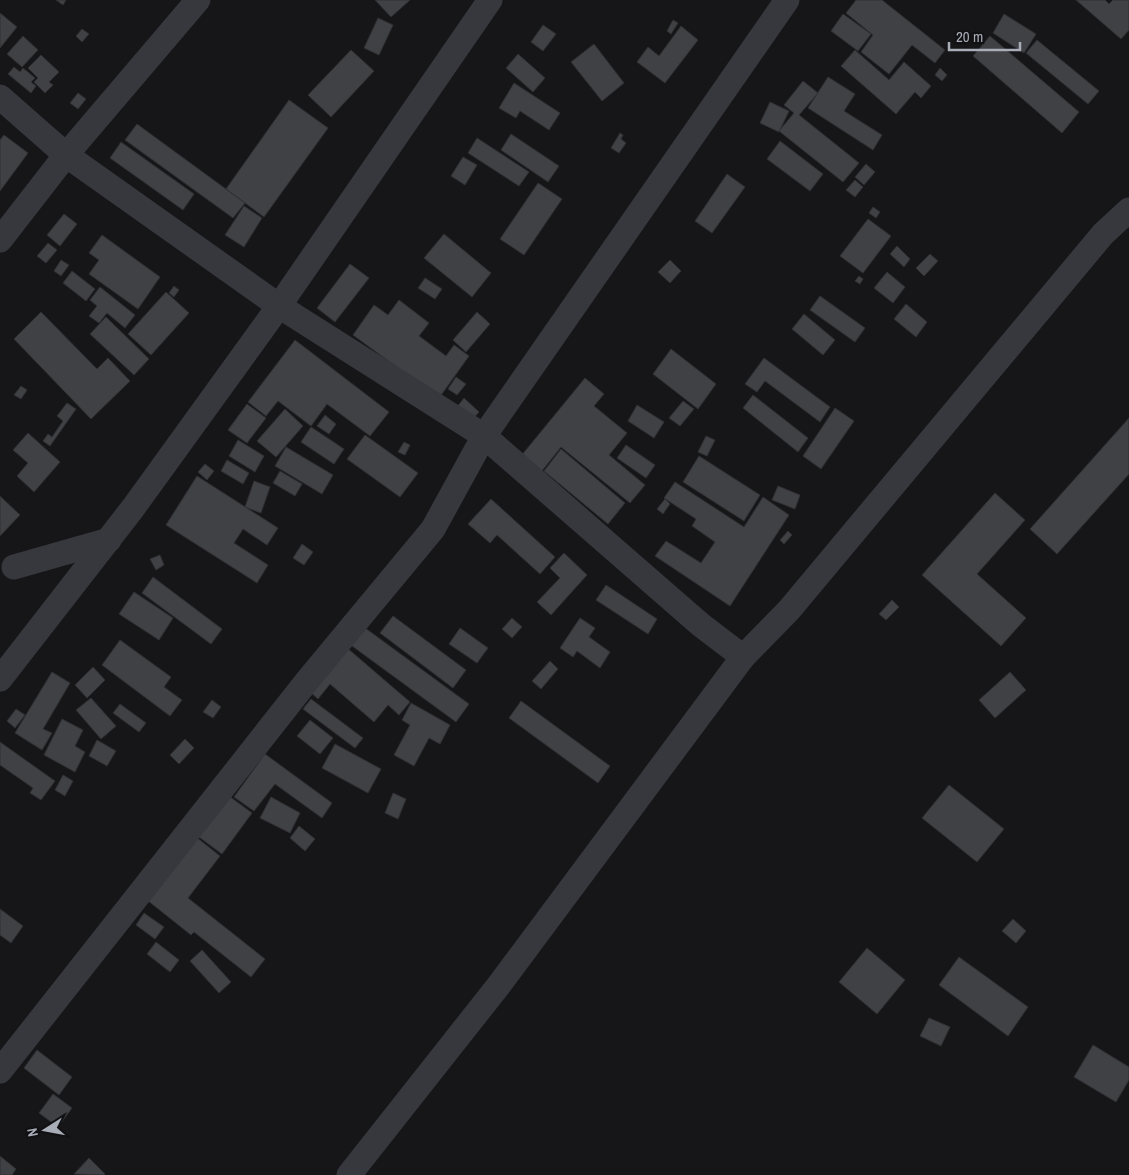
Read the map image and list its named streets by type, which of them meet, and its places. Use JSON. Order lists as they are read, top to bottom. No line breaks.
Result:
{"scale_bar":"20 m","north":"left"}
